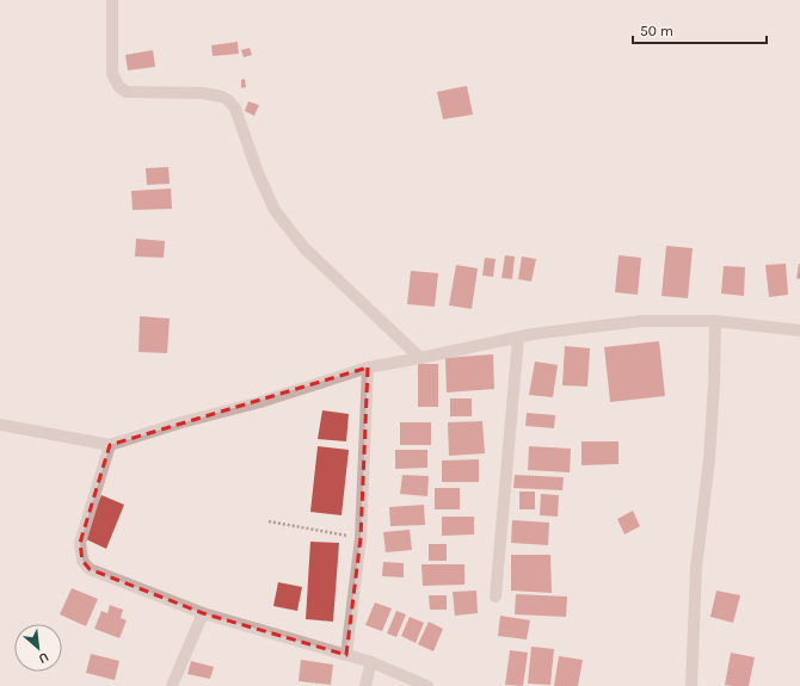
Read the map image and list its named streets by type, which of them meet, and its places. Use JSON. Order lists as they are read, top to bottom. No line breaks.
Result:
{"scale_bar":"50 m","north":"bottom right"}
